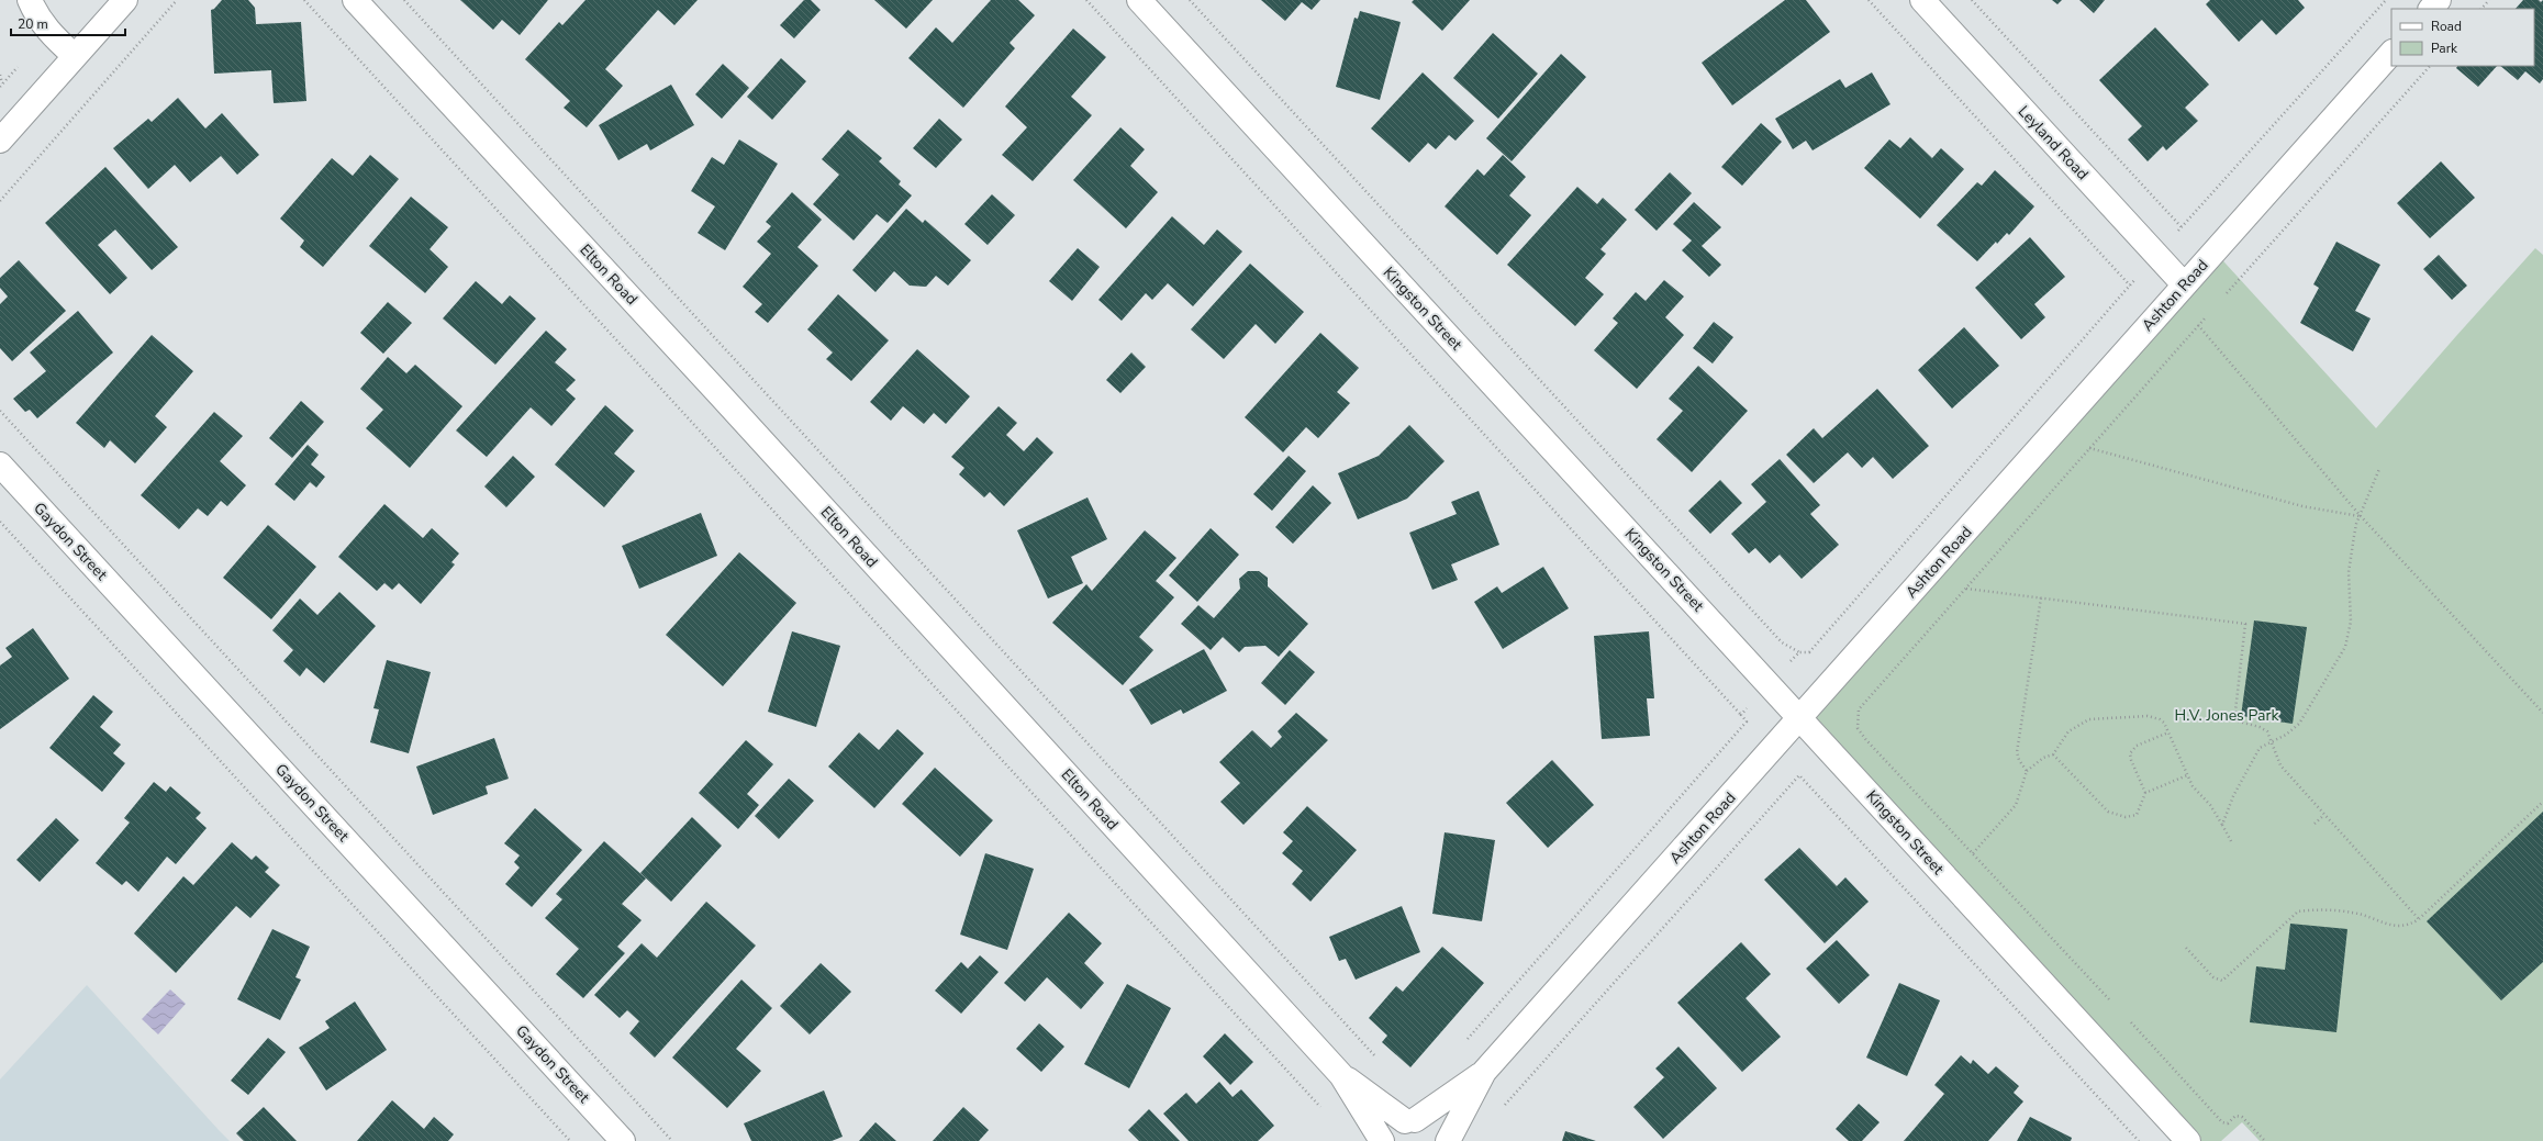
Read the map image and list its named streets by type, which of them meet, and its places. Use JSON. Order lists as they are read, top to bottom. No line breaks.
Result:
{"streets":{"street":["Leyland Road","Elton Road","Ashton Road","Kingston Street","Gaydon Street"]},"crossings":[["Leyland Road","Ashton Road"],["Elton Road","Ashton Road"],["Ashton Road","Kingston Street"]],"parks":["H.V. Jones Park"],"legend":["Road","Park"],"scale_bar":"20 m"}
